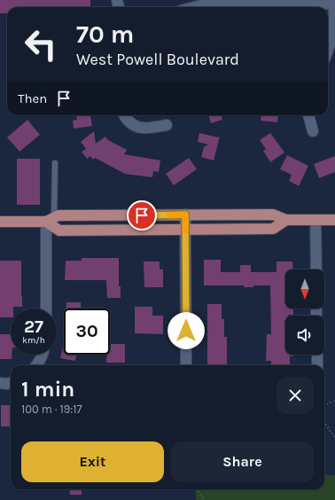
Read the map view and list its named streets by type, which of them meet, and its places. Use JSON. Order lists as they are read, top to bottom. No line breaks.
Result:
{"north":"bottom","page":{"turn":["70 m","West Powell Boulevard"],"then":"Then","speed":"27 km/h","limit":"30","heading":["1 min","100 m · 19:17"],"buttons":["Exit","Share"]}}
